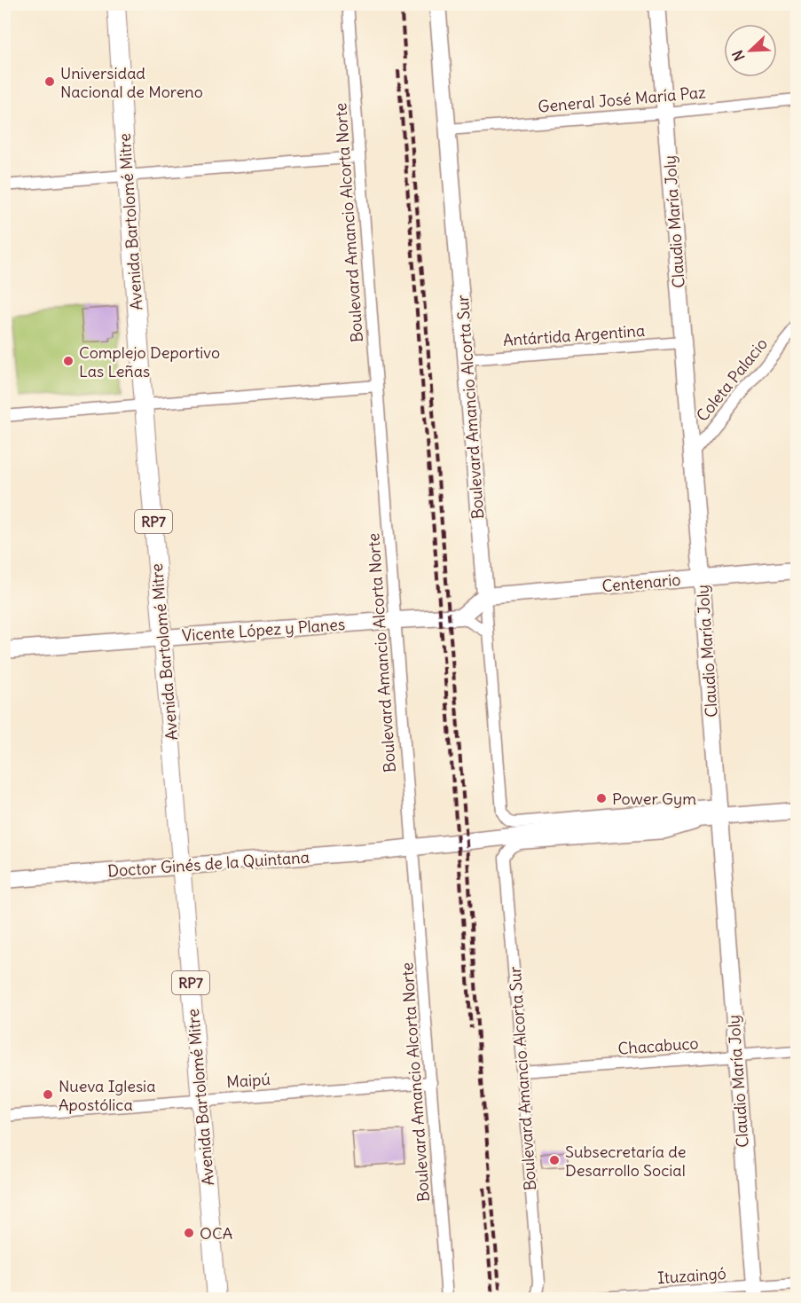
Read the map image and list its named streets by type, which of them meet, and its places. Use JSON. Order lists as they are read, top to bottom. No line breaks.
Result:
{"streets":{"main road":["Avenida Bartolomé Mitre","RP7"],"street":["General José María Paz","Claudio María Joly","Boulevard Amancio Alcorta Norte","Antártida Argentina","Coleta Palacio","Boulevard Amancio Alcorta Sur","Centenario","Vicente López y Planes","Doctor Ginés de la Quintana","Chacabuco","Maipú","Ituzaingó"]},"crossings":[["General José María Paz","Claudio María Joly"],["General José María Paz","Boulevard Amancio Alcorta Sur"],["Avenida Bartolomé Mitre","Vicente López y Planes"],["Avenida Bartolomé Mitre","Doctor Ginés de la Quintana"],["Avenida Bartolomé Mitre","Maipú"],["Claudio María Joly","Antártida Argentina"],["Claudio María Joly","Coleta Palacio"],["Claudio María Joly","Boulevard Amancio Alcorta Sur"],["Claudio María Joly","Centenario"],["Claudio María Joly","Doctor Ginés de la Quintana"],["Claudio María Joly","Chacabuco"],["Claudio María Joly","Ituzaingó"],["Boulevard Amancio Alcorta Norte","Vicente López y Planes"],["Boulevard Amancio Alcorta Norte","Doctor Ginés de la Quintana"],["Boulevard Amancio Alcorta Norte","Maipú"],["Antártida Argentina","Boulevard Amancio Alcorta Sur"],["Boulevard Amancio Alcorta Sur","Centenario"],["Boulevard Amancio Alcorta Sur","Doctor Ginés de la Quintana"],["Boulevard Amancio Alcorta Sur","Chacabuco"]],"places":["Universidad Nacional de Moreno","Complejo Deportivo Las Leñas","Power Gym","Nueva Iglesia Apostólica","Subsecretaría de Desarrollo Social","OCA"],"north":"bottom left"}
